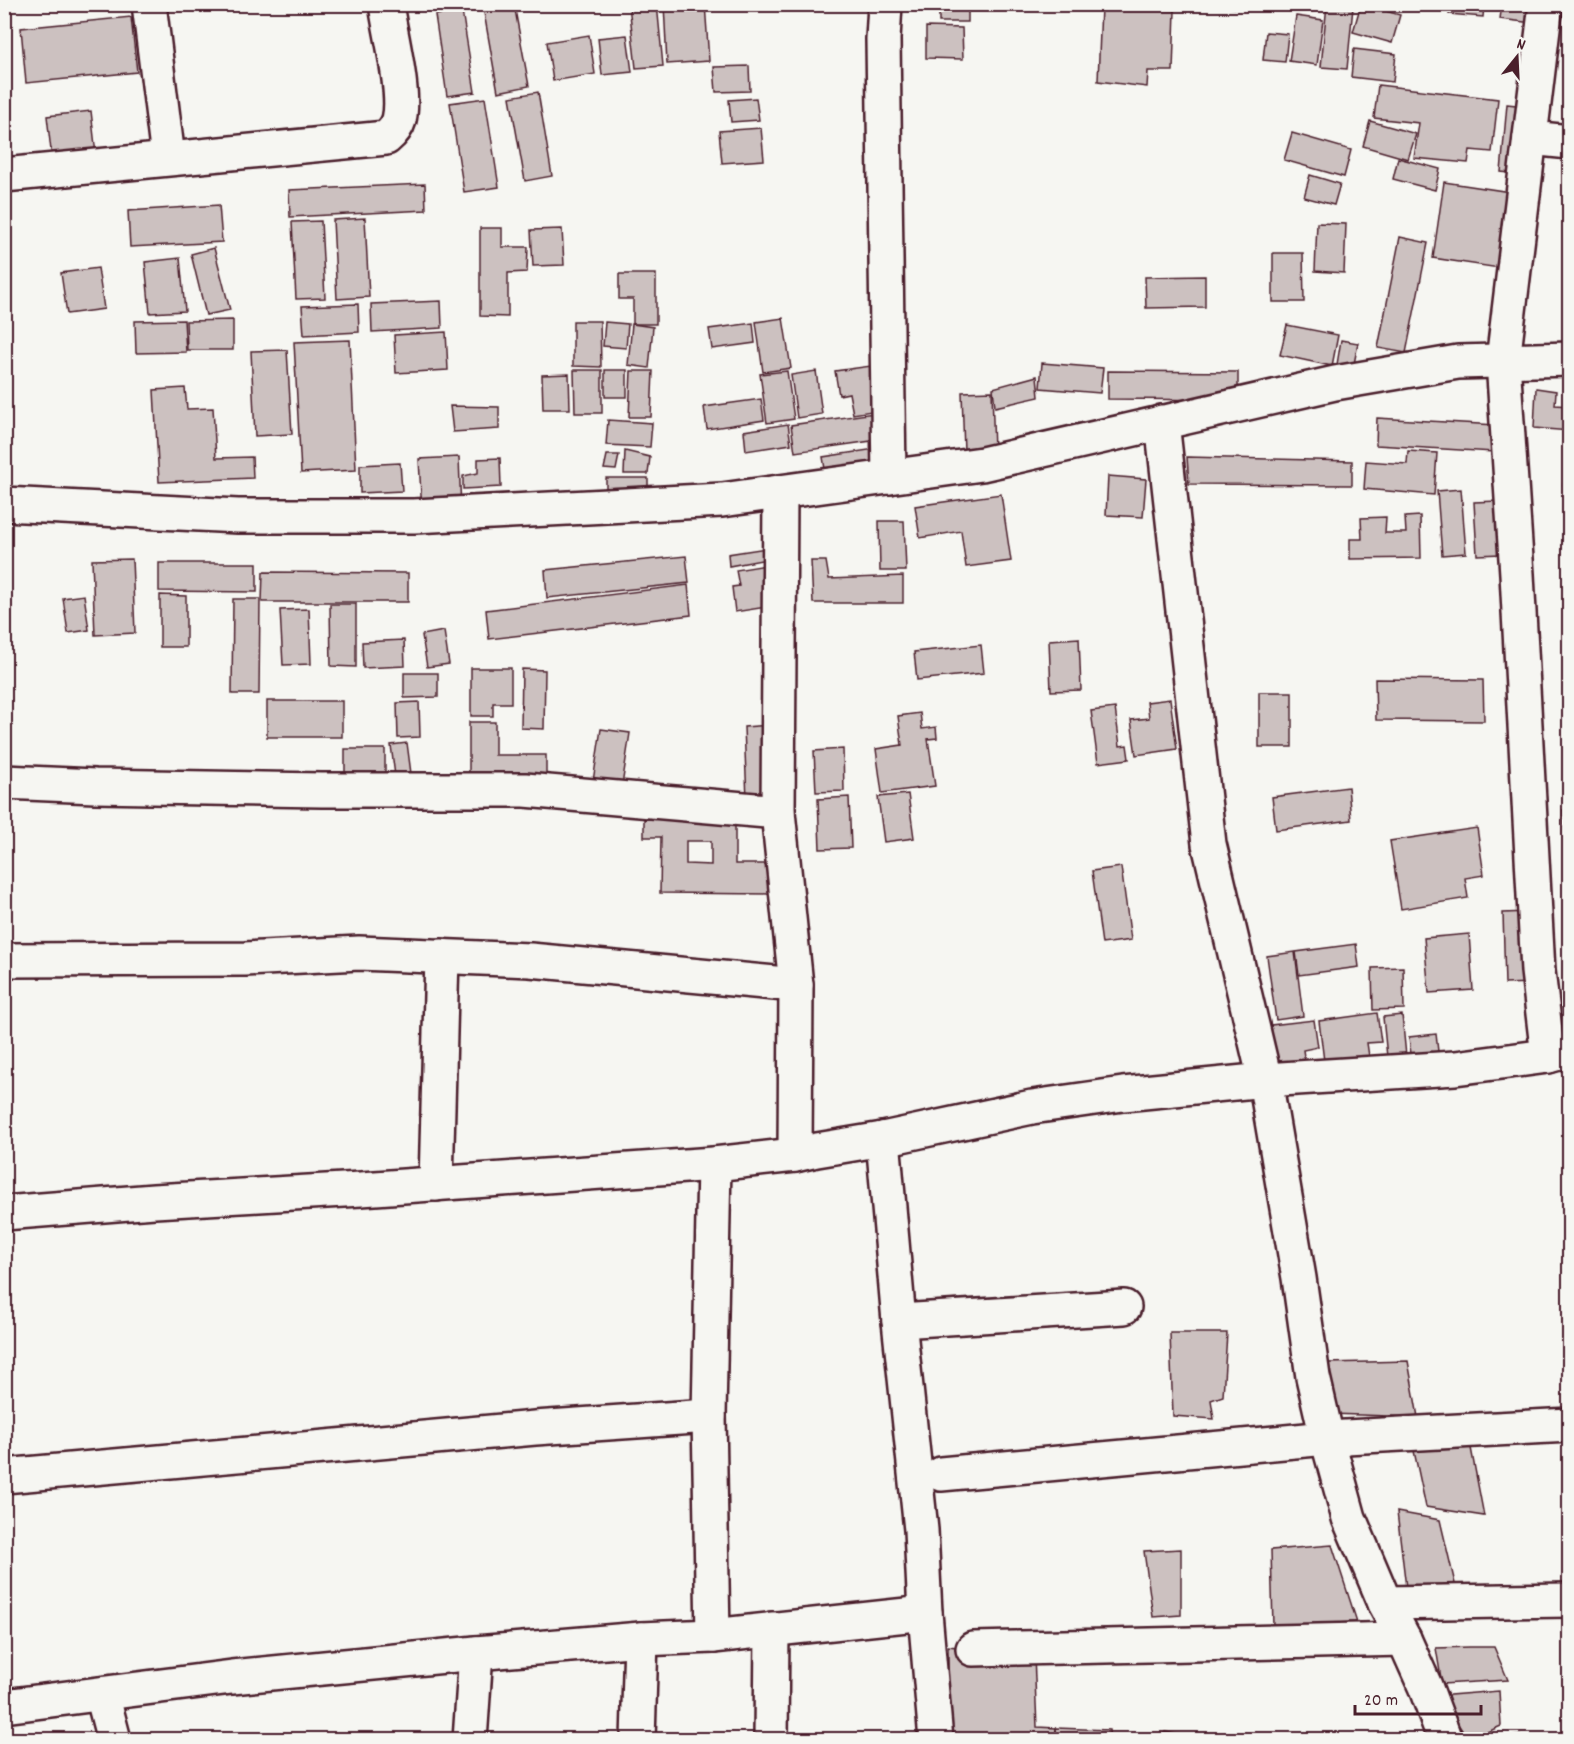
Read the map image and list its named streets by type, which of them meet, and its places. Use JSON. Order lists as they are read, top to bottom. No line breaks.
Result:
{"scale_bar":"20 m","north":"top"}
